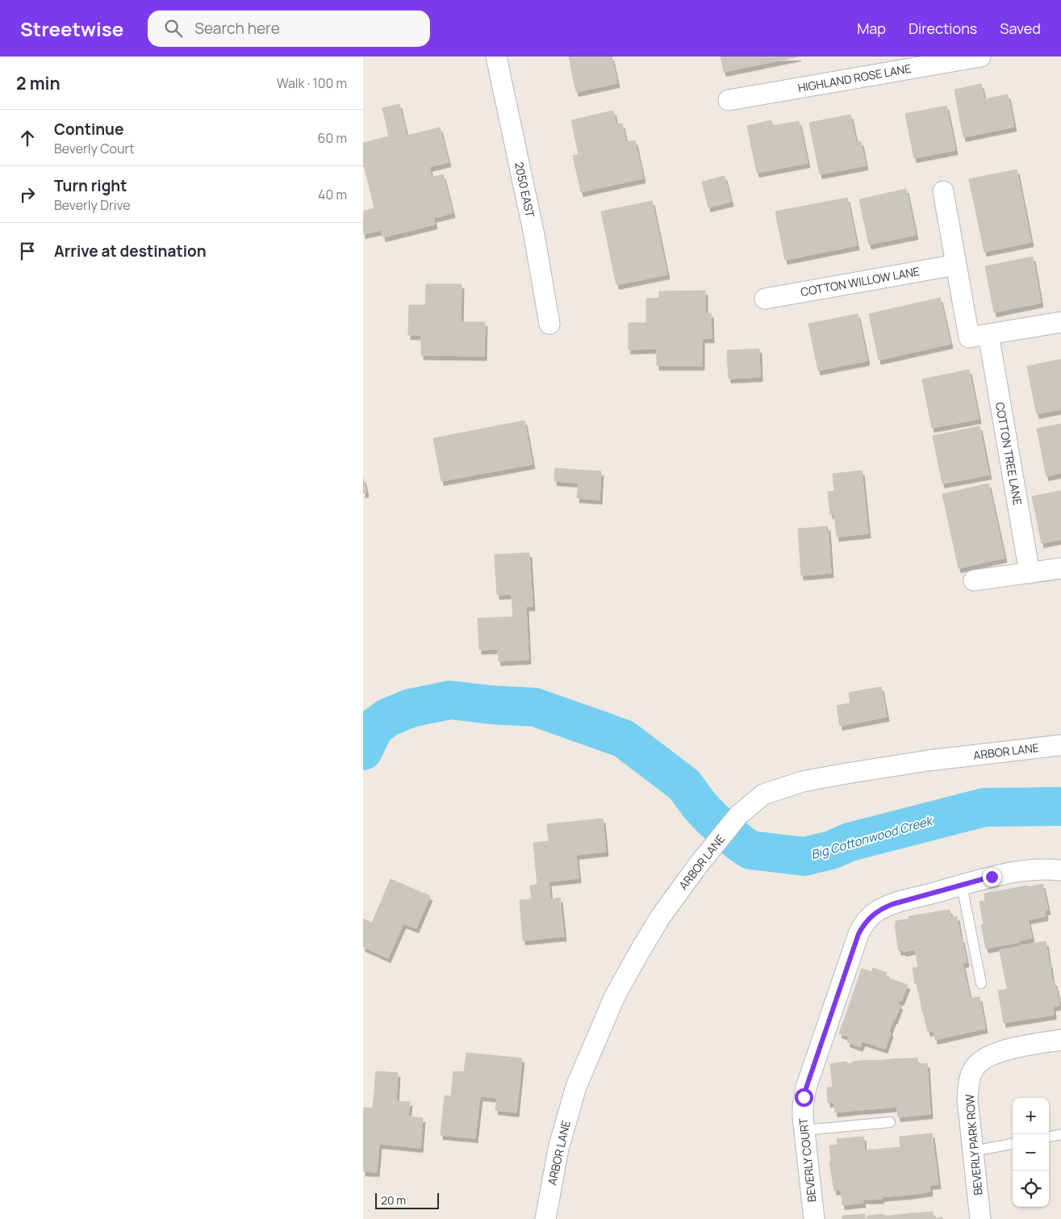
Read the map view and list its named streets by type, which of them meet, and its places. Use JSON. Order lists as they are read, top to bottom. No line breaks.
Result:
{"streets":{"street":["HIGHLAND ROSE LANE","2050 EAST","COTTON WILLOW LANE","COTTON TREE LANE","ARBOR LANE","BEVERLY PARK ROW","BEVERLY COURT"]},"water":["Big Cottonwood Creek"],"scale_bar":"20 m","page":{"header":"Streetwise","search":"Search here","nav":["Map","Directions","Saved"],"heading":["2 min","Walk · 100 m"],"list":[["Continue","Beverly Court","60 m"],["Turn right","Beverly Drive","40 m"],"Arrive at destination"],"map_buttons":["+","−"],"scale":"20 m"}}
